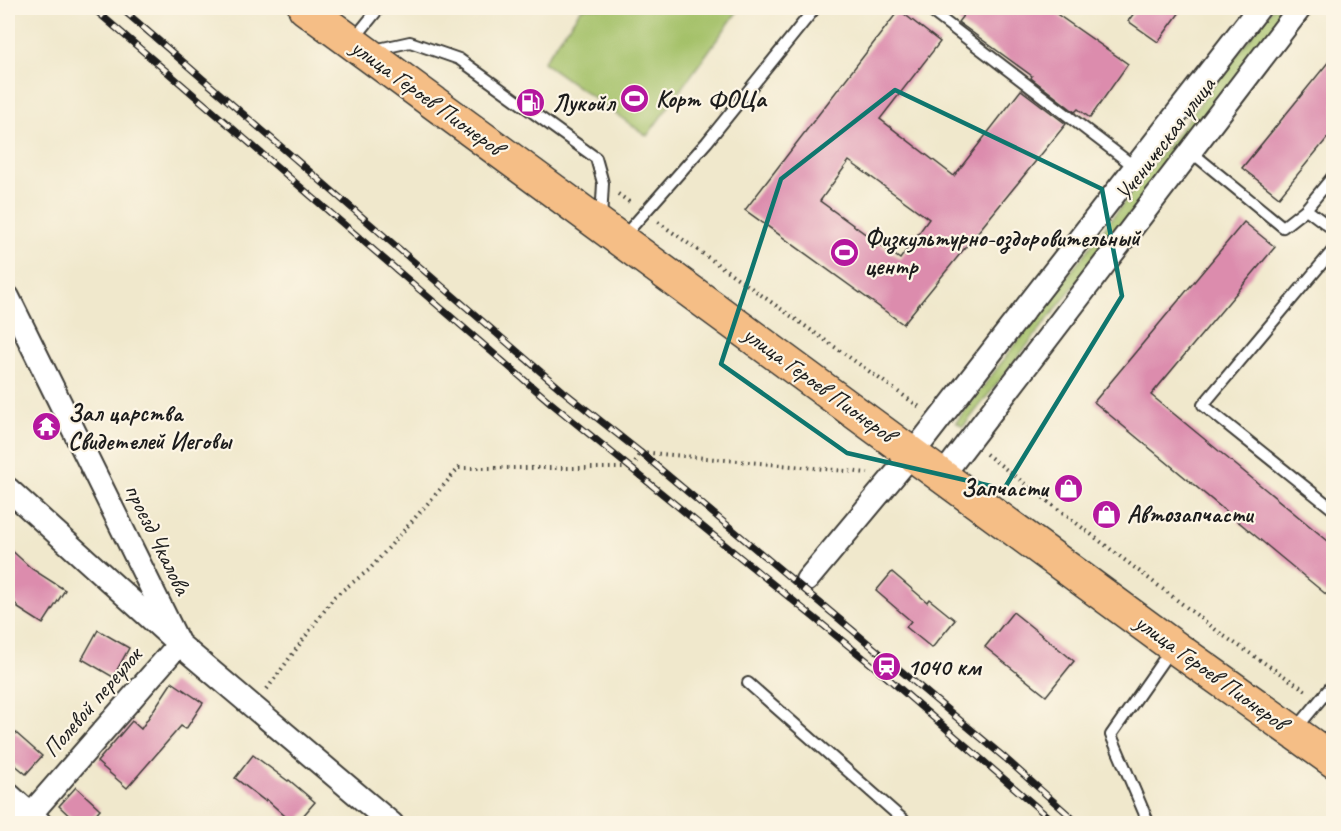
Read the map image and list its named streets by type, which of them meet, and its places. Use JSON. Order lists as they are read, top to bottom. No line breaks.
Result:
{"streets":{"main road":["улица Героев Пионеров"],"street":["Ученическая улица","проезд Чкалова","Полевой переулок"]},"crossings":[["улица Героев Пионеров","Ученическая улица"],["проезд Чкалова","Полевой переулок"]],"places":{"sports":["Корт ФОЦа","Физкультурно-оздоровительный центр"],"fuel station":["Лукойл"],"temple":["Зал царства Свидетелей Иеговы"],"shop":["Запчасти","Автозапчасти"],"station":["1040 км"]}}
